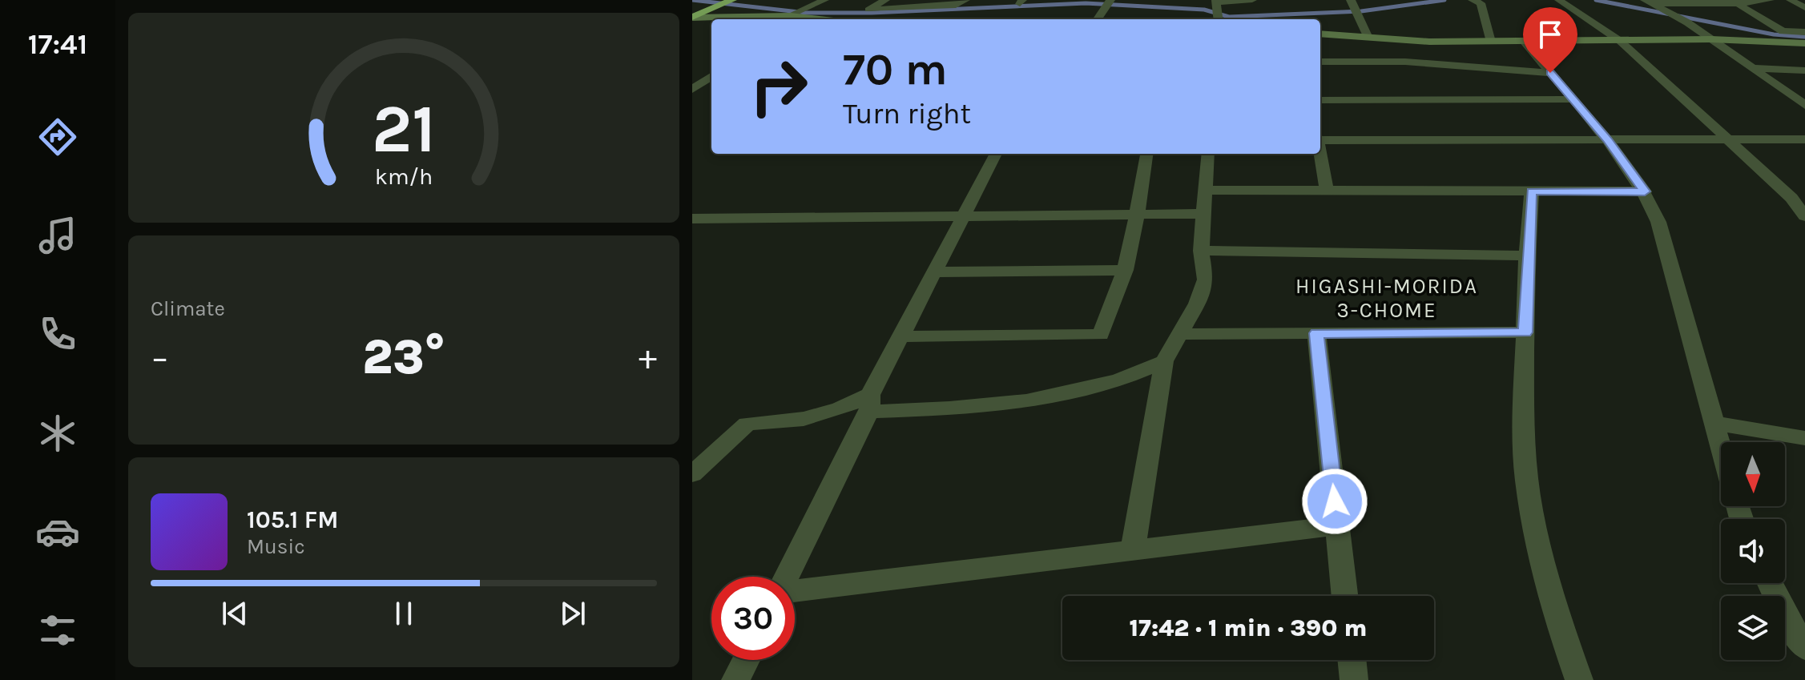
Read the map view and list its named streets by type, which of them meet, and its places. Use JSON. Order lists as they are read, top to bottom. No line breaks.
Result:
{"districts":["HIGASHI-MORIDA 3-CHOME"],"north":"bottom","page":{"tabs":"17:41","turn":["70 m","Turn right"],"tile":"Climate","heat":["−","23°","+"],"song":["105.1 FM","Music"],"limit":"30","trip":"17:42 · 1 min · 390 m","gauge":["21","km/h"]}}
